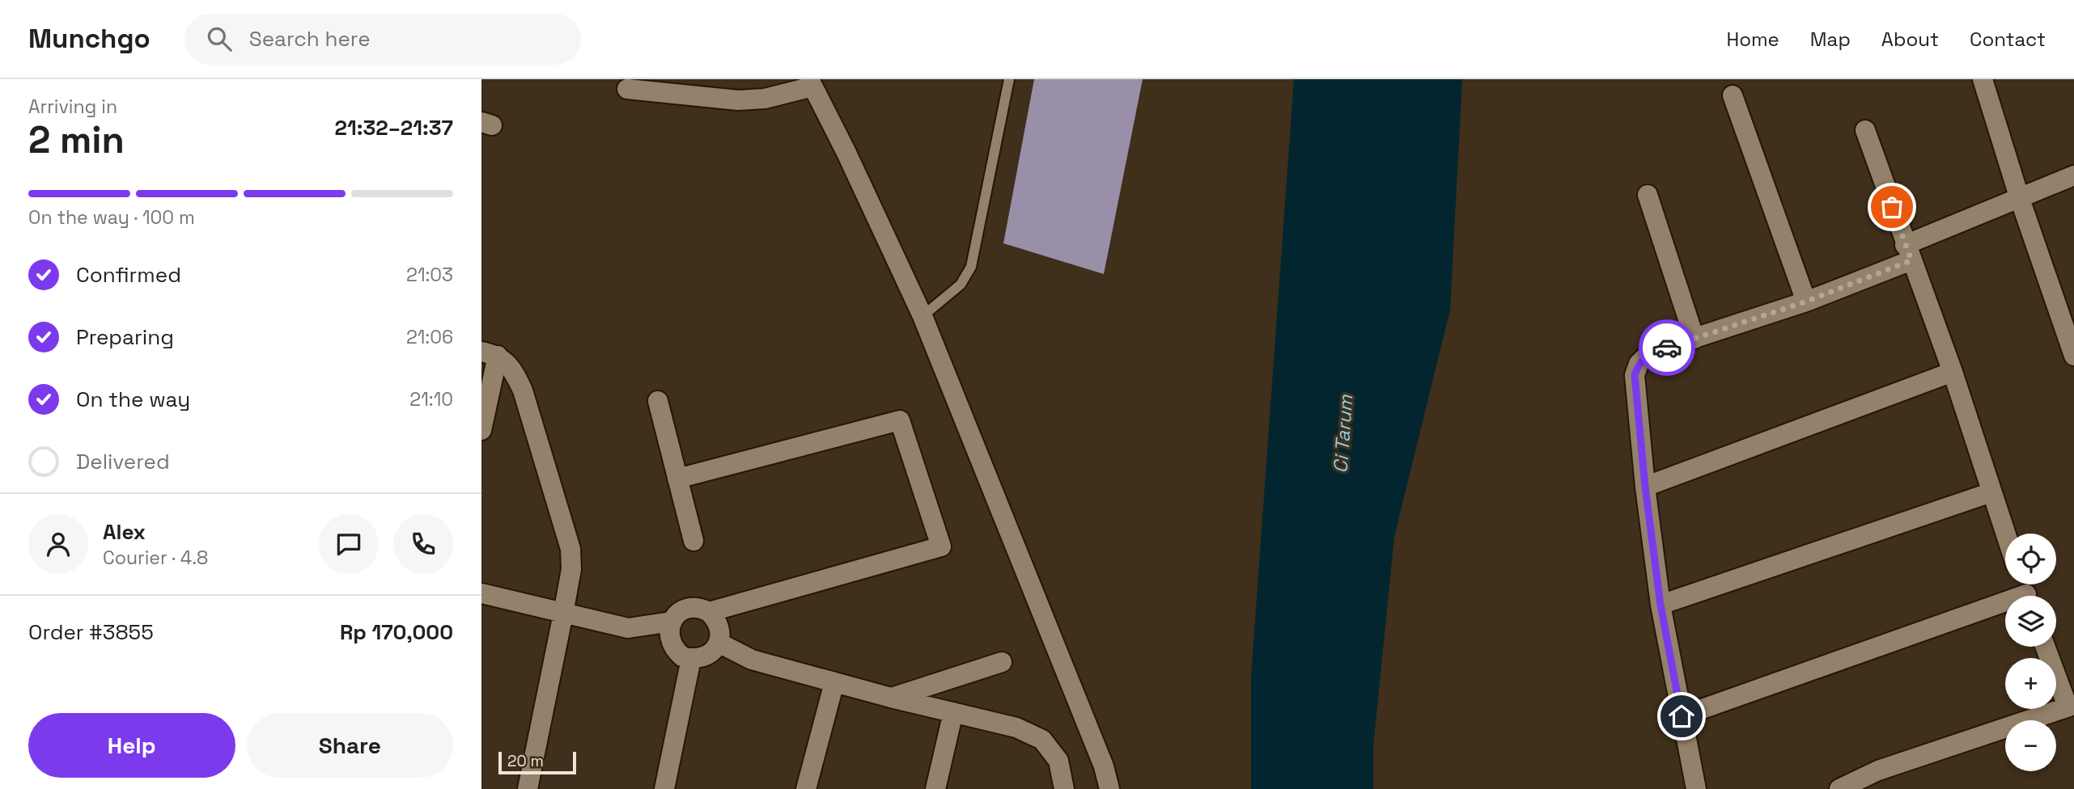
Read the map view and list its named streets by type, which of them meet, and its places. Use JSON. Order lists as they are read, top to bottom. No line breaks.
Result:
{"water":["Ci Tarum"],"scale_bar":"20 m","page":{"header":"Munchgo","search":"Search here","nav":["Home","Map","About","Contact"],"heading":["2 min","Arriving in","21:32–21:37"],"panel":["Alex","Courier · 4.8","Order #3855","Rp 170,000"],"bar":"On the way · 100 m","list":[["Confirmed","21:03"],["Preparing","21:06"],["On the way","21:10"],"Delivered"],"map_buttons":["+","−"],"buttons":["Help","Share"],"scale":"20 m"}}
